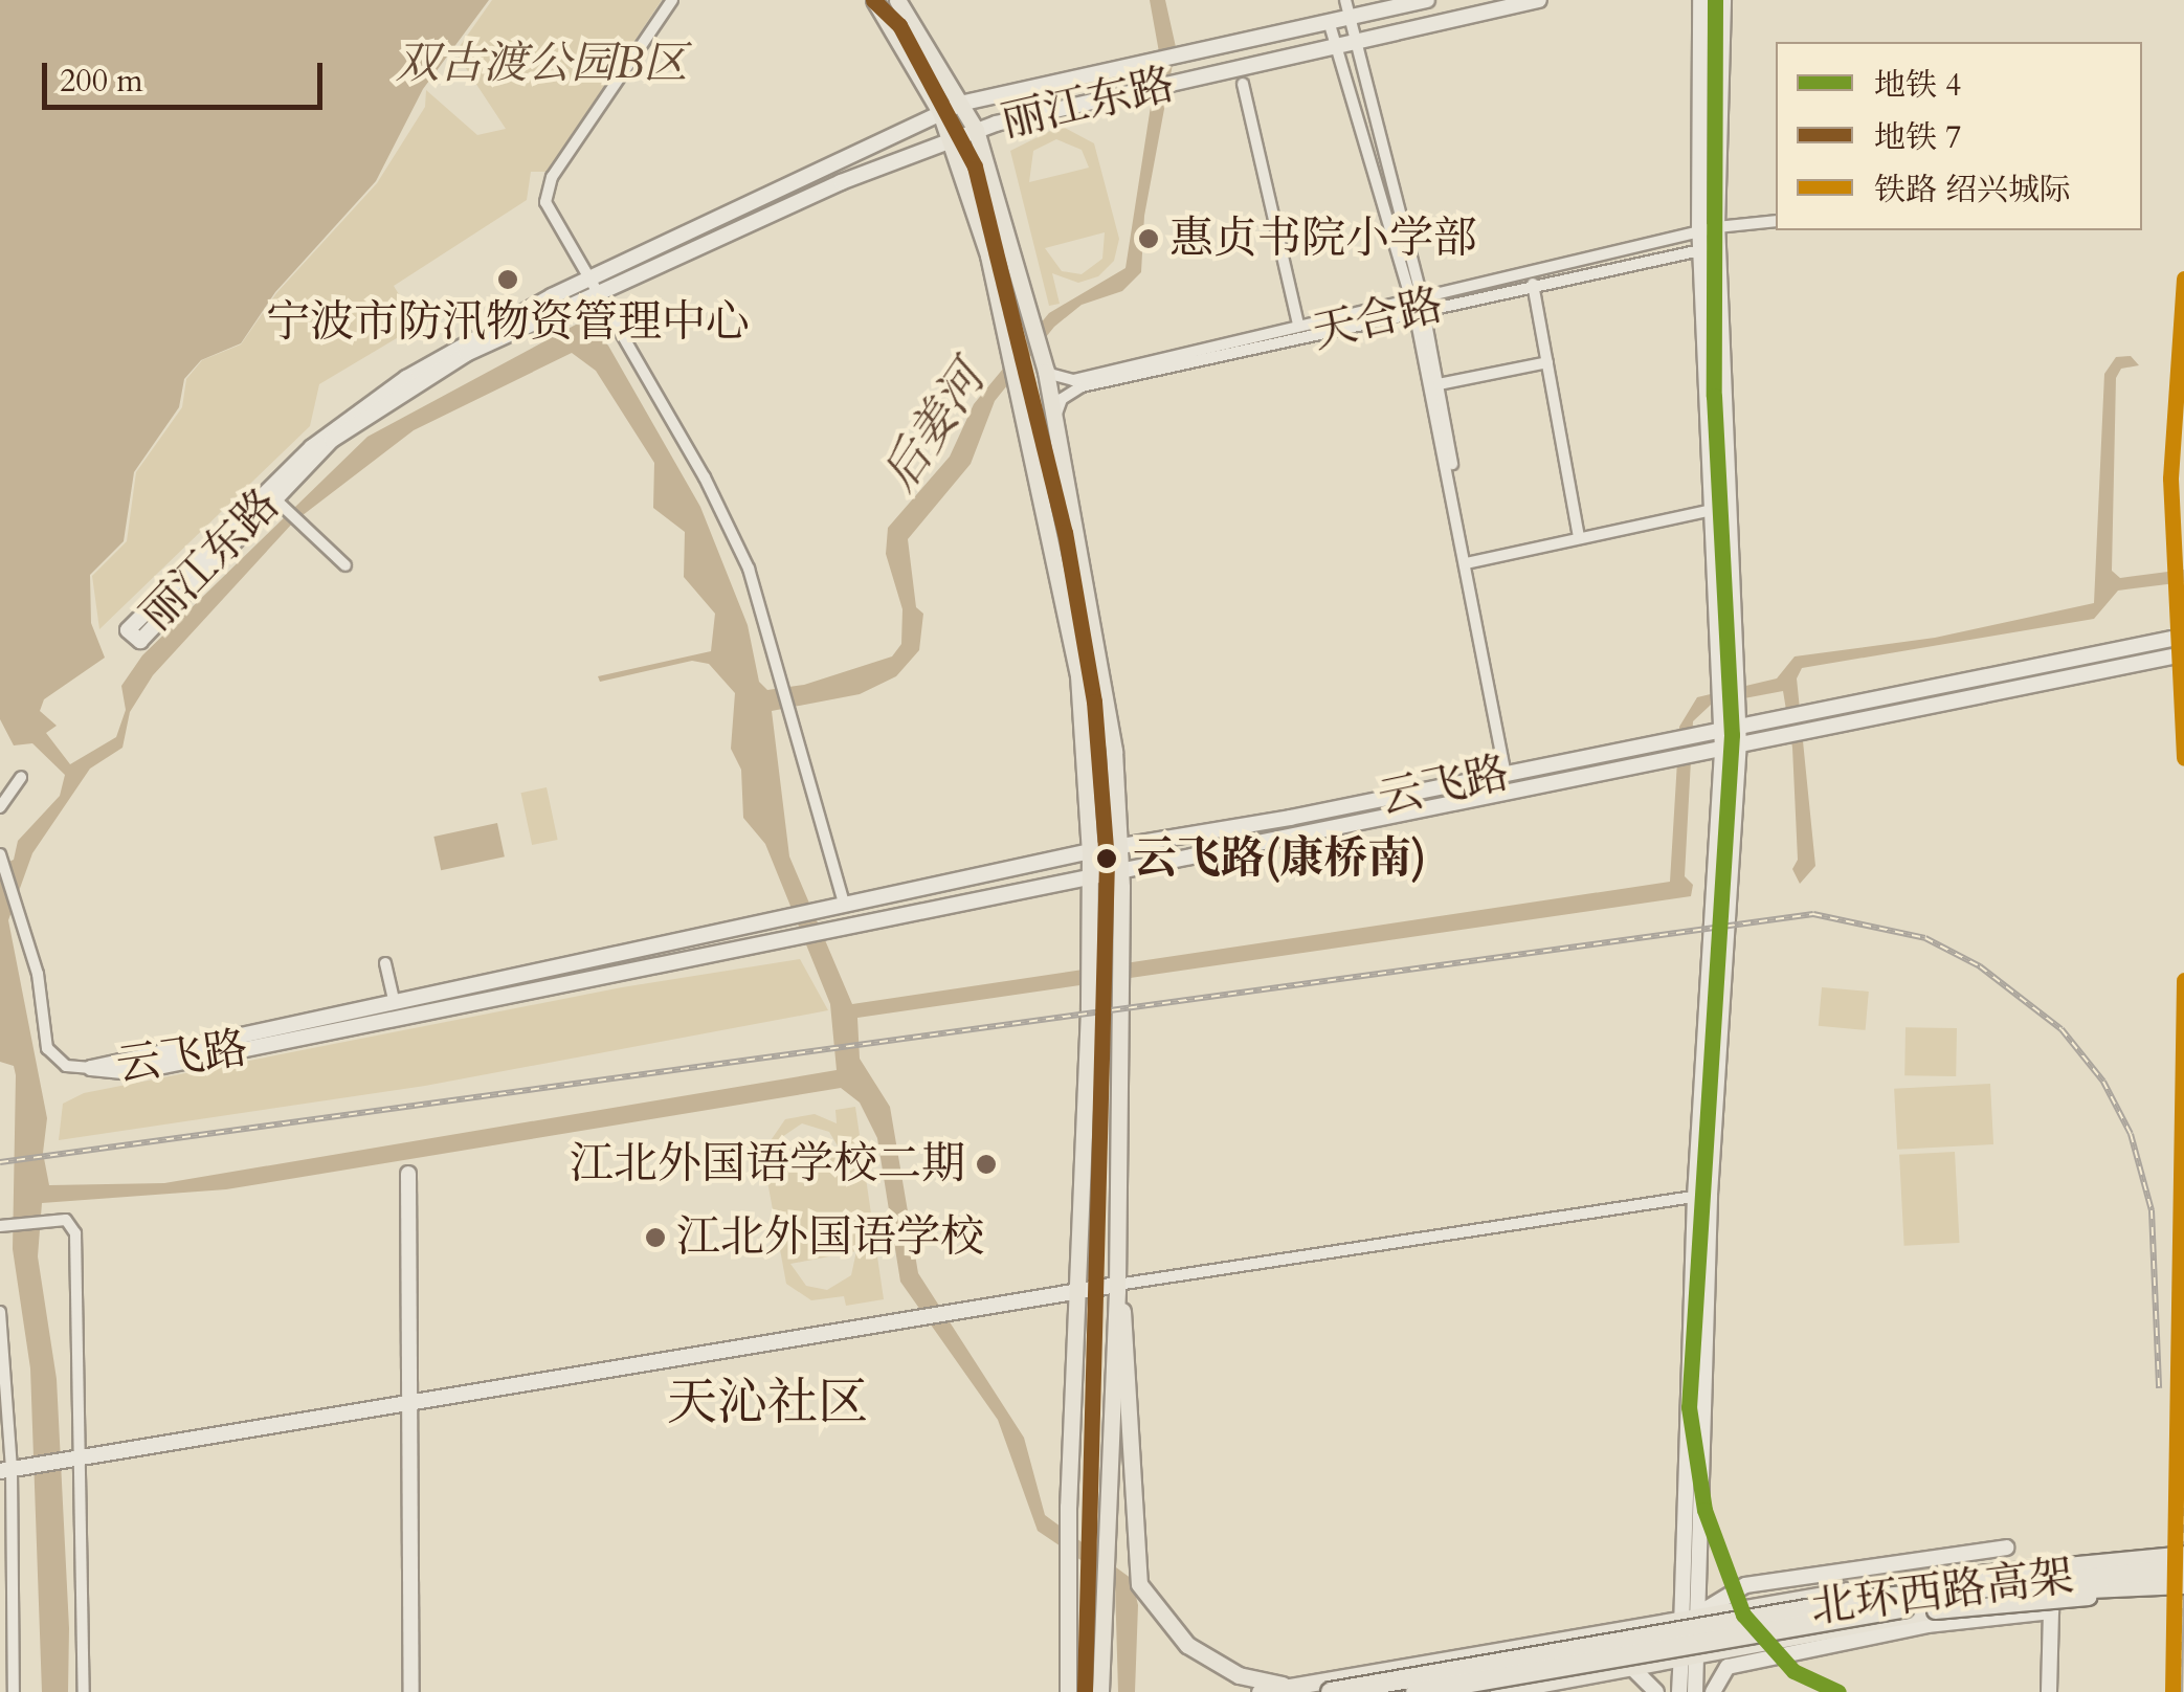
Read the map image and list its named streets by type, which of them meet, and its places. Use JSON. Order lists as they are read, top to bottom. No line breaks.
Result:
{"streets":{"highway":["北环西路高架"],"main road":["丽江东路","云飞路"],"street":["天合路"]},"districts":["天沁社区"],"water":["后姜河"],"parks":["双古渡公园B区"],"places":["惠贞书院小学部","宁波市防汛物资管理中心","云飞路(康桥南)","江北外国语学校二期","江北外国语学校"],"lines":["metro line 4","metro line 7","rail line 绍兴城际"],"legend":["地铁 4","地铁 7","铁路 绍兴城际"],"scale_bar":"200 m"}
